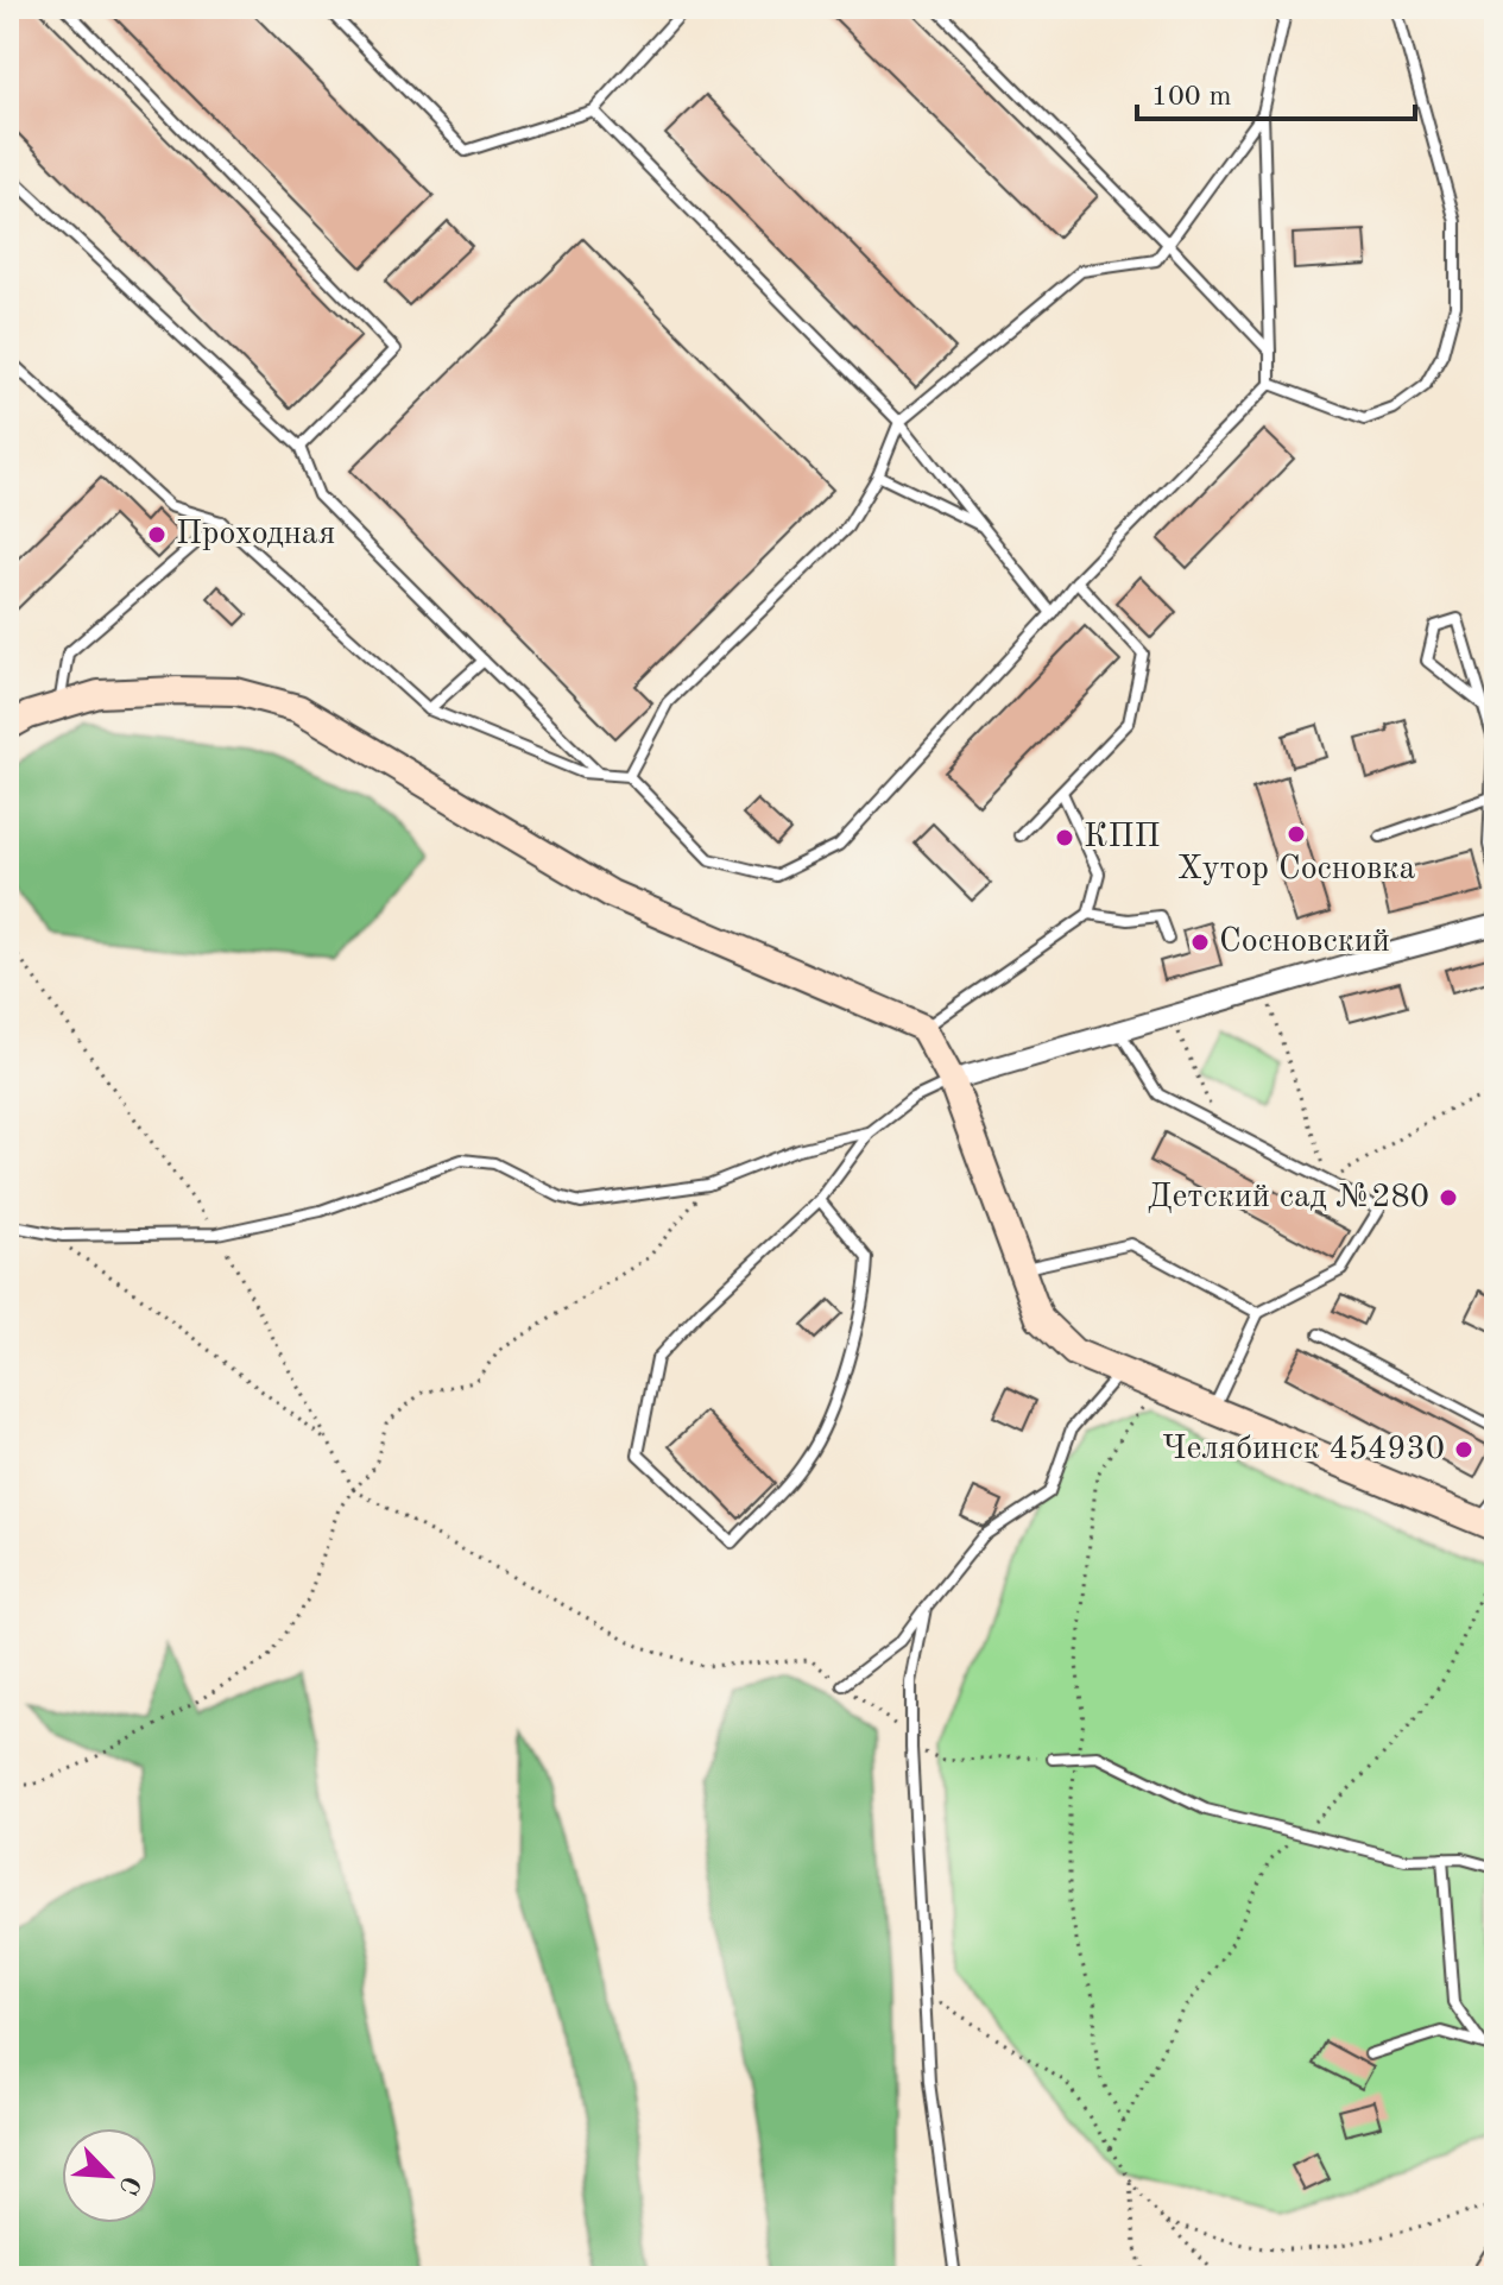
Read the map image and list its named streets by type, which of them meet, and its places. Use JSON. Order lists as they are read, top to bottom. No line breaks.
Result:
{"places":["Проходная","Хутор Сосновка","КПП","Сосновский","Детский сад №280","Челябинск 454930"],"scale_bar":"100 m","north":"bottom right"}
